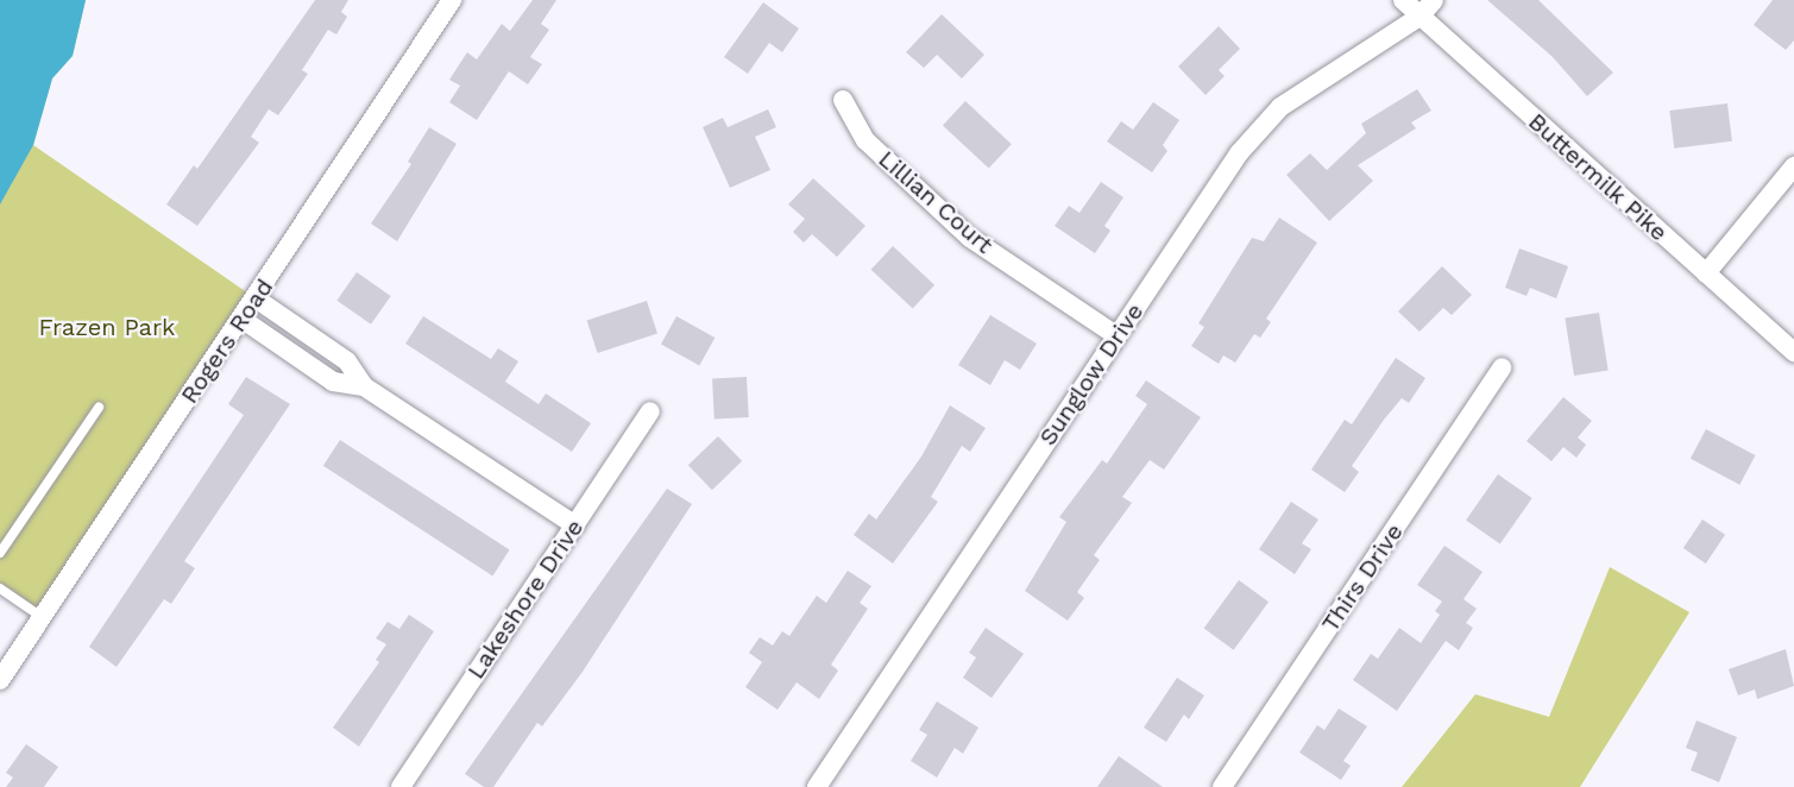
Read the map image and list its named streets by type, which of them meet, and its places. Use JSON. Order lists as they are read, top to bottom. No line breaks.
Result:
{"streets":{"street":["Buttermilk Pike","Lillian Court","Rogers Road","Sunglow Drive","Thirs Drive","Lakeshore Drive"]},"crossings":[["Buttermilk Pike","Sunglow Drive"],["Lillian Court","Sunglow Drive"]],"parks":["Frazen Park"]}
